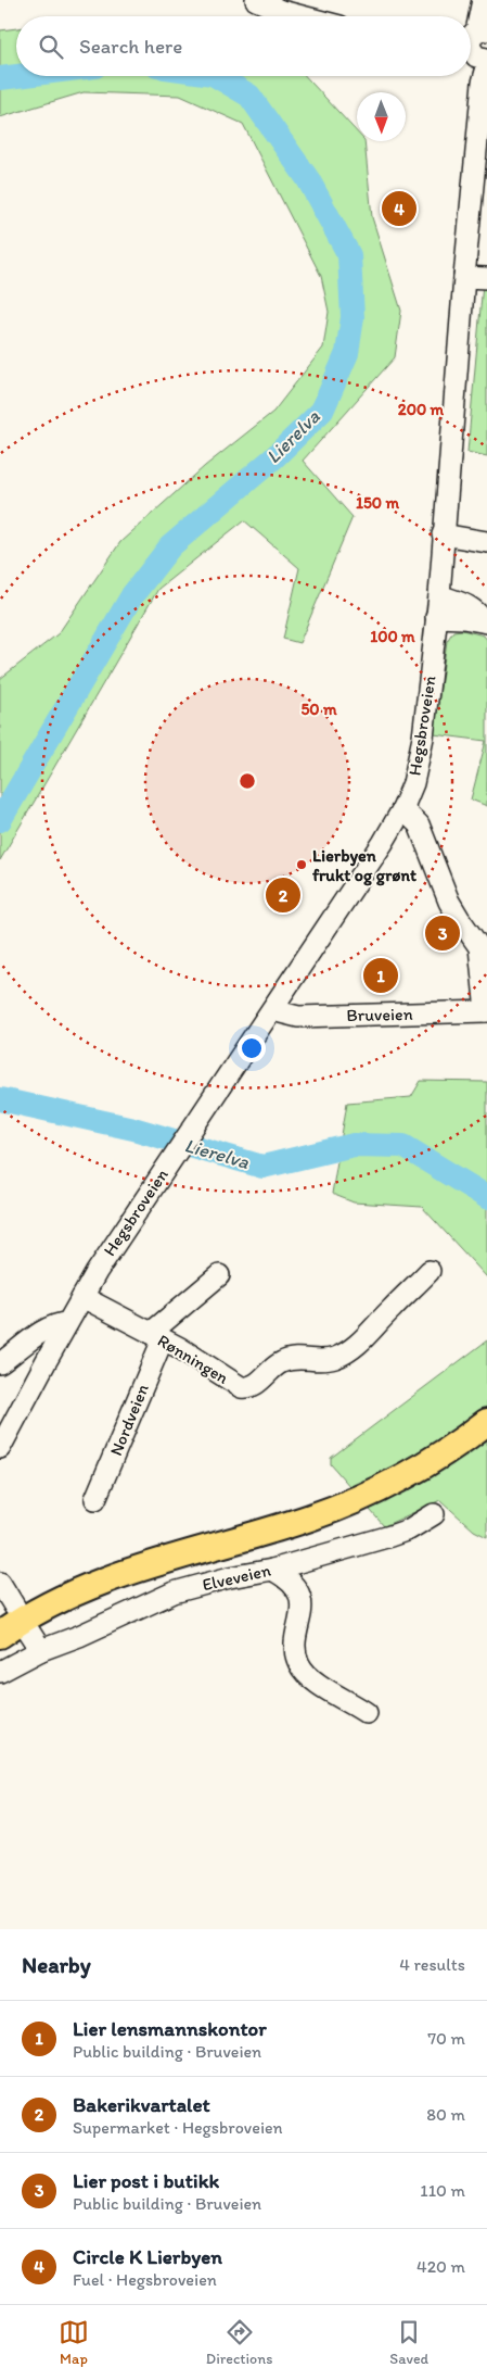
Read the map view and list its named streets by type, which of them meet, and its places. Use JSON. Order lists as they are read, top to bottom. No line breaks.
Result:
{"streets":{"street":["Hegsbroveien","Bruveien","Rønningen","Nordveien","Elveveien"]},"crossings":[["Hegsbroveien","Bruveien"],["Hegsbroveien","Rønningen"],["Rønningen","Nordveien"]],"water":["Lierelva"],"places":["Lierbyen frukt og grønt"],"north":"bottom","page":{"search":"Search here","pins":["4","2","3","1"],"heading":["Nearby","4 results"],"list":[{"mark":"1","name":"Lier lensmannskontor","note":"Public building · Bruveien","value":"70 m"},{"mark":"2","name":"Bakerikvartalet","note":"Supermarket · Hegsbroveien","value":"80 m"},{"mark":"3","name":"Lier post i butikk","note":"Public building · Bruveien","value":"110 m"},{"mark":"4","name":"Circle K Lierbyen","note":"Fuel · Hegsbroveien","value":"420 m"}],"nav":["Map","Directions","Saved"]},"rings":["200 m","150 m","100 m","50 m"]}
